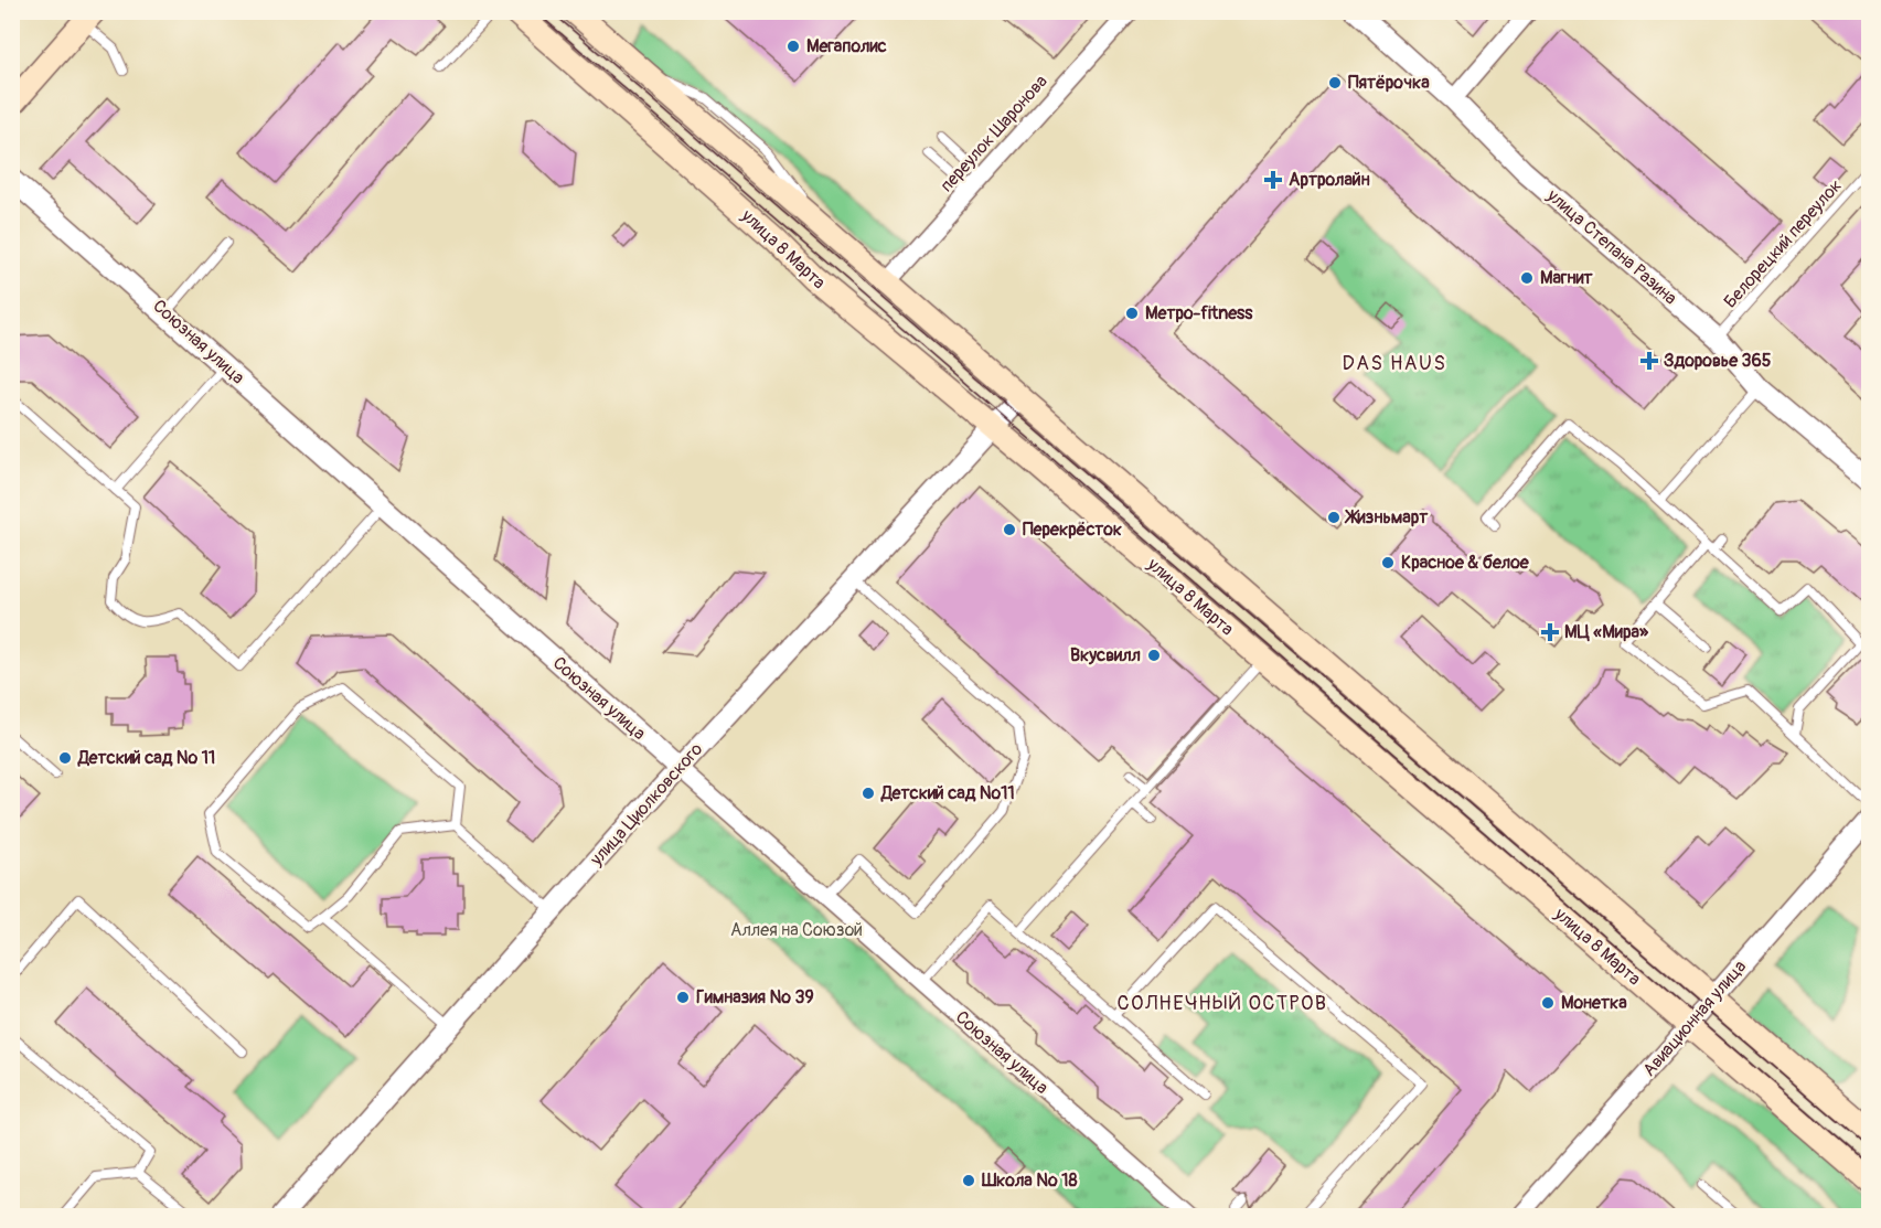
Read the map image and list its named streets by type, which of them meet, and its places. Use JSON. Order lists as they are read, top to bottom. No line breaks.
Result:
{"streets":{"main road":["улица 8 Марта"],"street":["переулок Шаронова","улица Степана Разина","Союзная улица","улица Циолковского","Авиационная улица"],"lane":["Белорецкий переулок"]},"crossings":[["переулок Шаронова","улица 8 Марта"],["Белорецкий переулок","улица Степана Разина"],["улица 8 Марта","улица Циолковского"],["улица 8 Марта","Авиационная улица"],["Союзная улица","улица Циолковского"]],"districts":["DAS HAUS","СОЛНЕЧНЫЙ ОСТРОВ"],"parks":["Аллея на Союзой"],"places":{"other":["Мегаполис","Пятёрочка","Магнит","Метро-fitness","Жизньмарт","Перекрёсток","Красное & белое","Вкусвилл","Детский сад № 11","Детский сад №11","Гимназия № 39","Монетка","Школа № 18"],"health":["Артролайн","Здоровье 365","МЦ «Мира»"]}}
